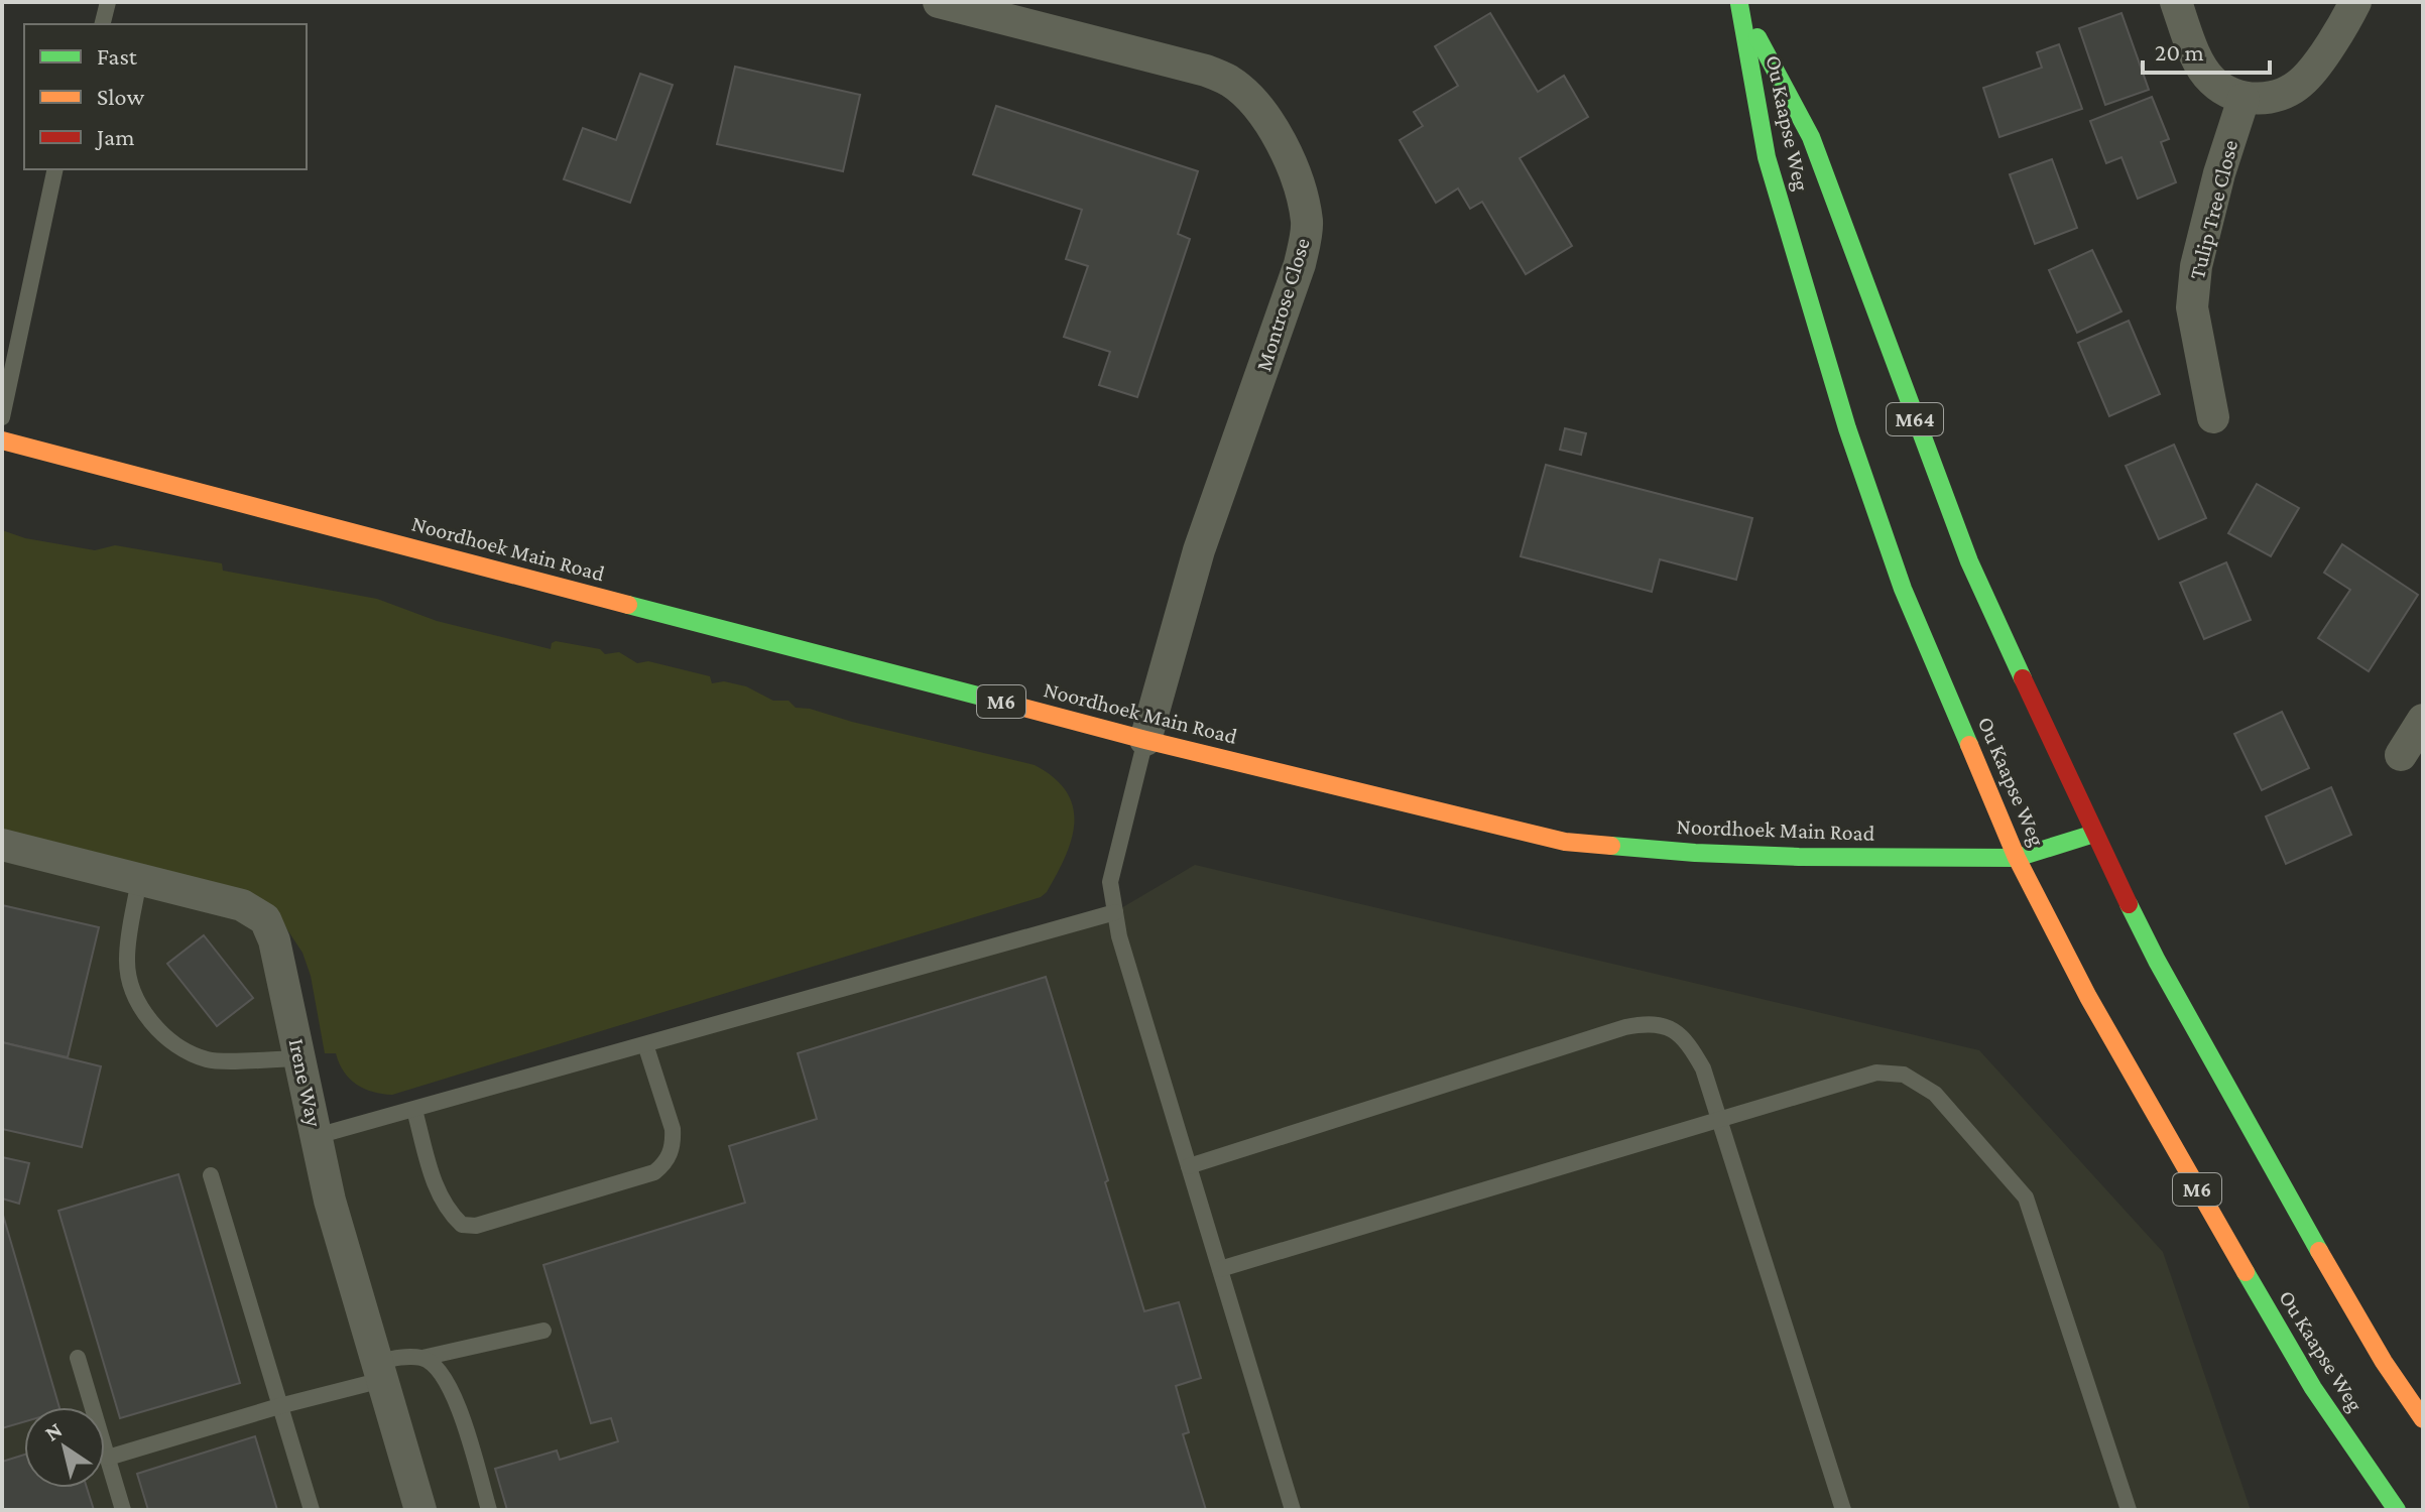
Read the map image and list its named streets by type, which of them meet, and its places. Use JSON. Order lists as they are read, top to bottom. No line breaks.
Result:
{"streets":{"main road":["Ou Kaapse Weg","M64","Noordhoek Main Road","M6"],"street":["Tulip Tree Close","Montrose Close","Irene Way"]},"crossings":[["Ou Kaapse Weg","Noordhoek Main Road"],["Montrose Close","Noordhoek Main Road"]],"legend":["Fast","Slow","Jam"],"scale_bar":"20 m","north":"top left"}
